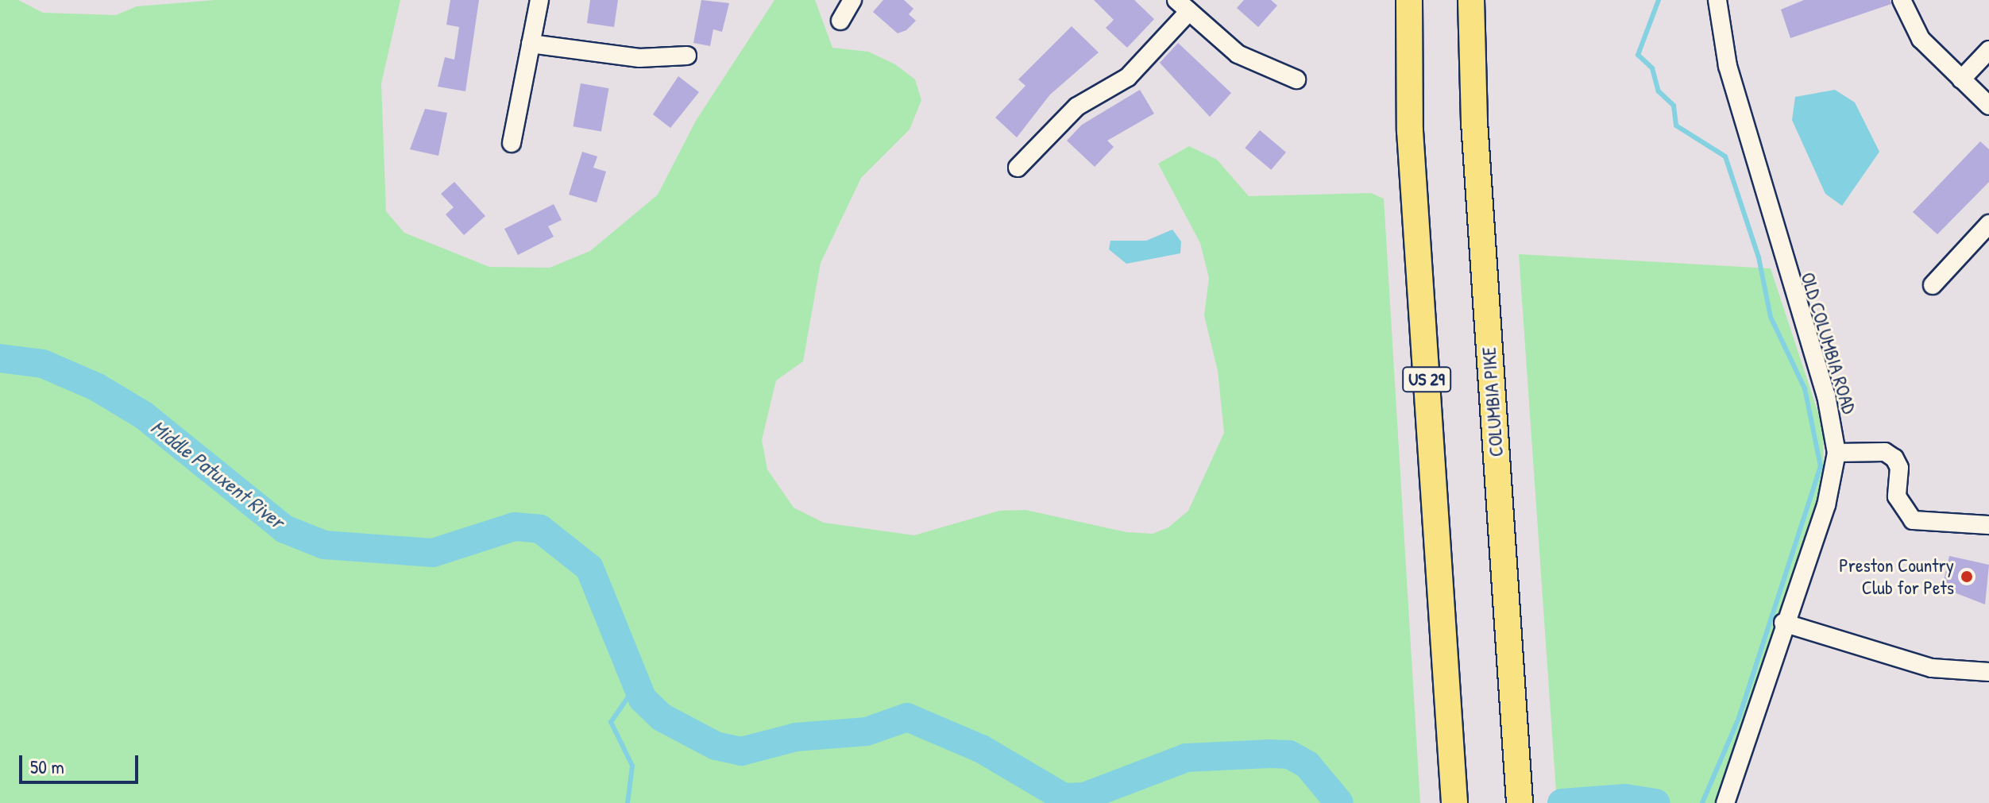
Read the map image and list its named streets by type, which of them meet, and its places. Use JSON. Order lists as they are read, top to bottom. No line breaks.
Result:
{"streets":{"highway":["US 29","COLUMBIA PIKE"],"street":["OLD COLUMBIA ROAD"]},"water":["Middle Patuxent River"],"places":["Preston Country Club for Pets"],"scale_bar":"50 m"}
